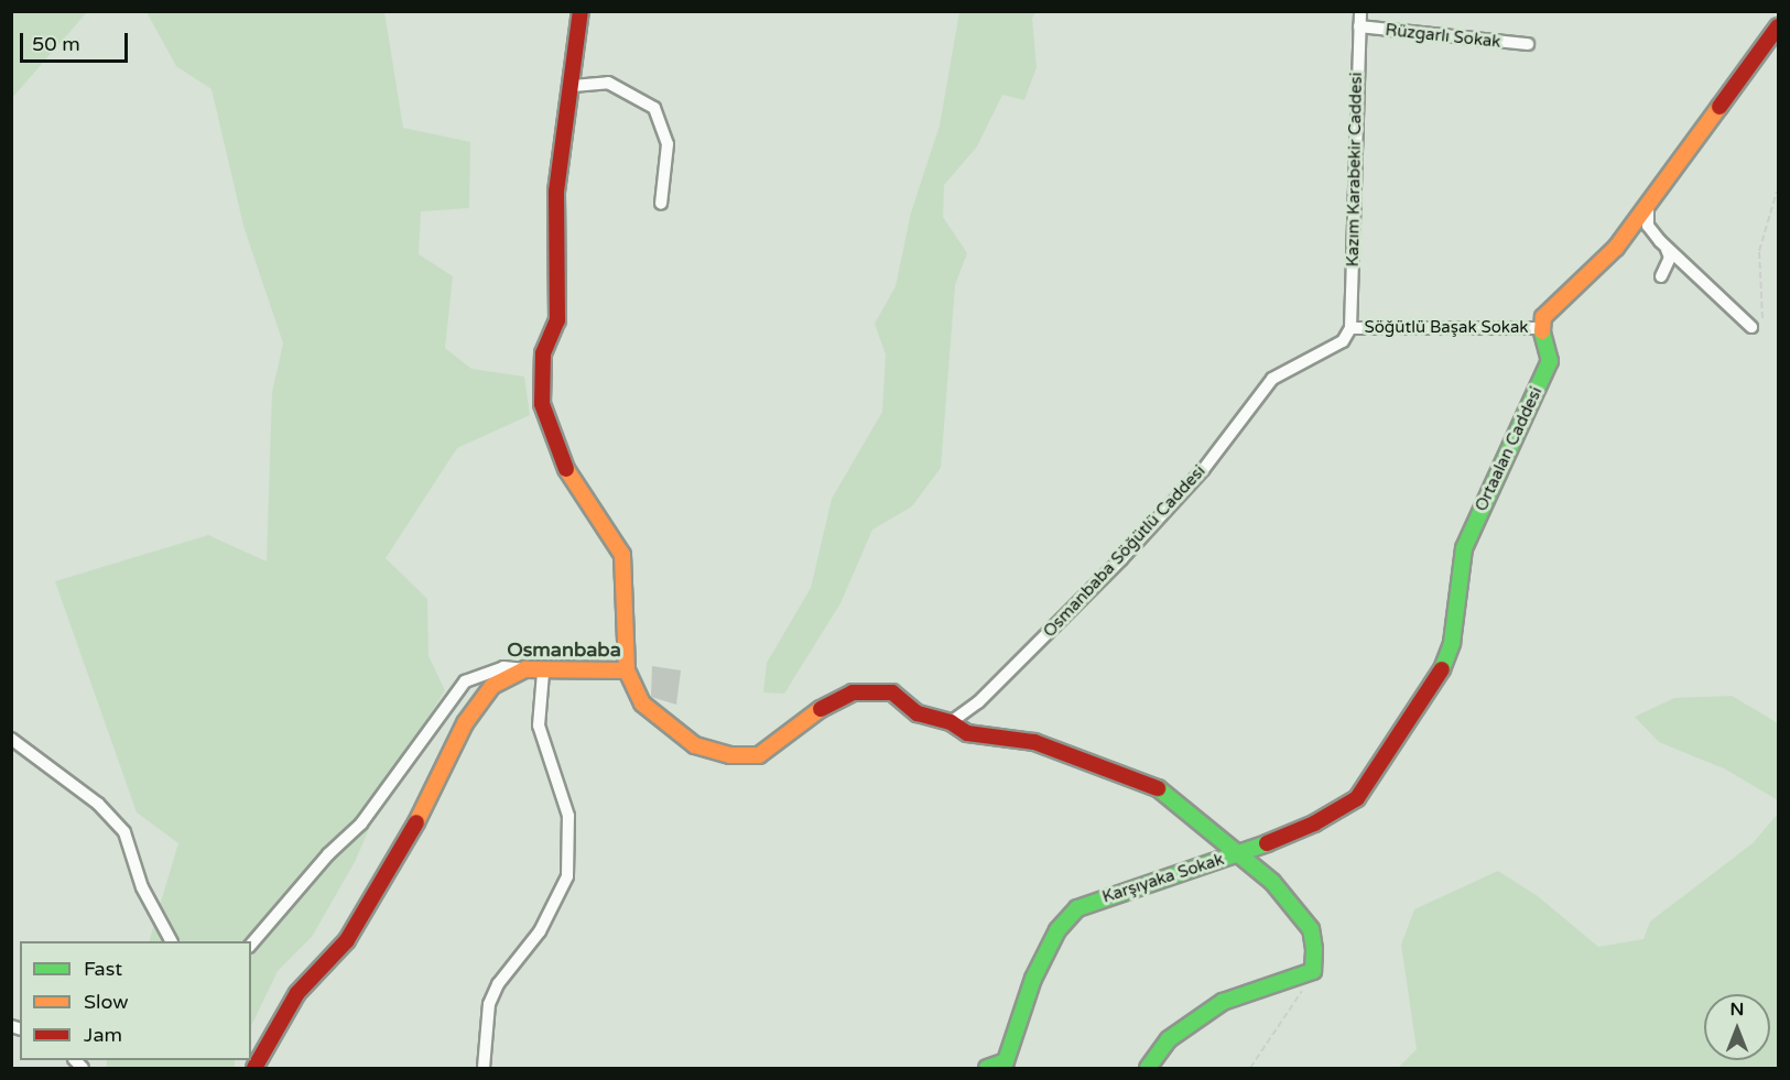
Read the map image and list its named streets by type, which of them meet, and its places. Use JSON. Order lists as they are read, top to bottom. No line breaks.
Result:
{"streets":{"street":["Rüzgarlı Sokak","Kazım Karabekir Caddesi","Söğütlü Başak Sokak","Ortaalan Caddesi","Osmanbaba Söğütlü Caddesi","Karşıyaka Sokak"]},"crossings":[["Rüzgarlı Sokak","Kazım Karabekir Caddesi"],["Kazım Karabekir Caddesi","Söğütlü Başak Sokak"],["Kazım Karabekir Caddesi","Osmanbaba Söğütlü Caddesi"],["Söğütlü Başak Sokak","Ortaalan Caddesi"],["Söğütlü Başak Sokak","Osmanbaba Söğütlü Caddesi"],["Ortaalan Caddesi","Karşıyaka Sokak"],["Osmanbaba Söğütlü Caddesi","Karşıyaka Sokak"]],"districts":["Osmanbaba"],"legend":["Fast","Slow","Jam"],"scale_bar":"50 m","north":"top"}
